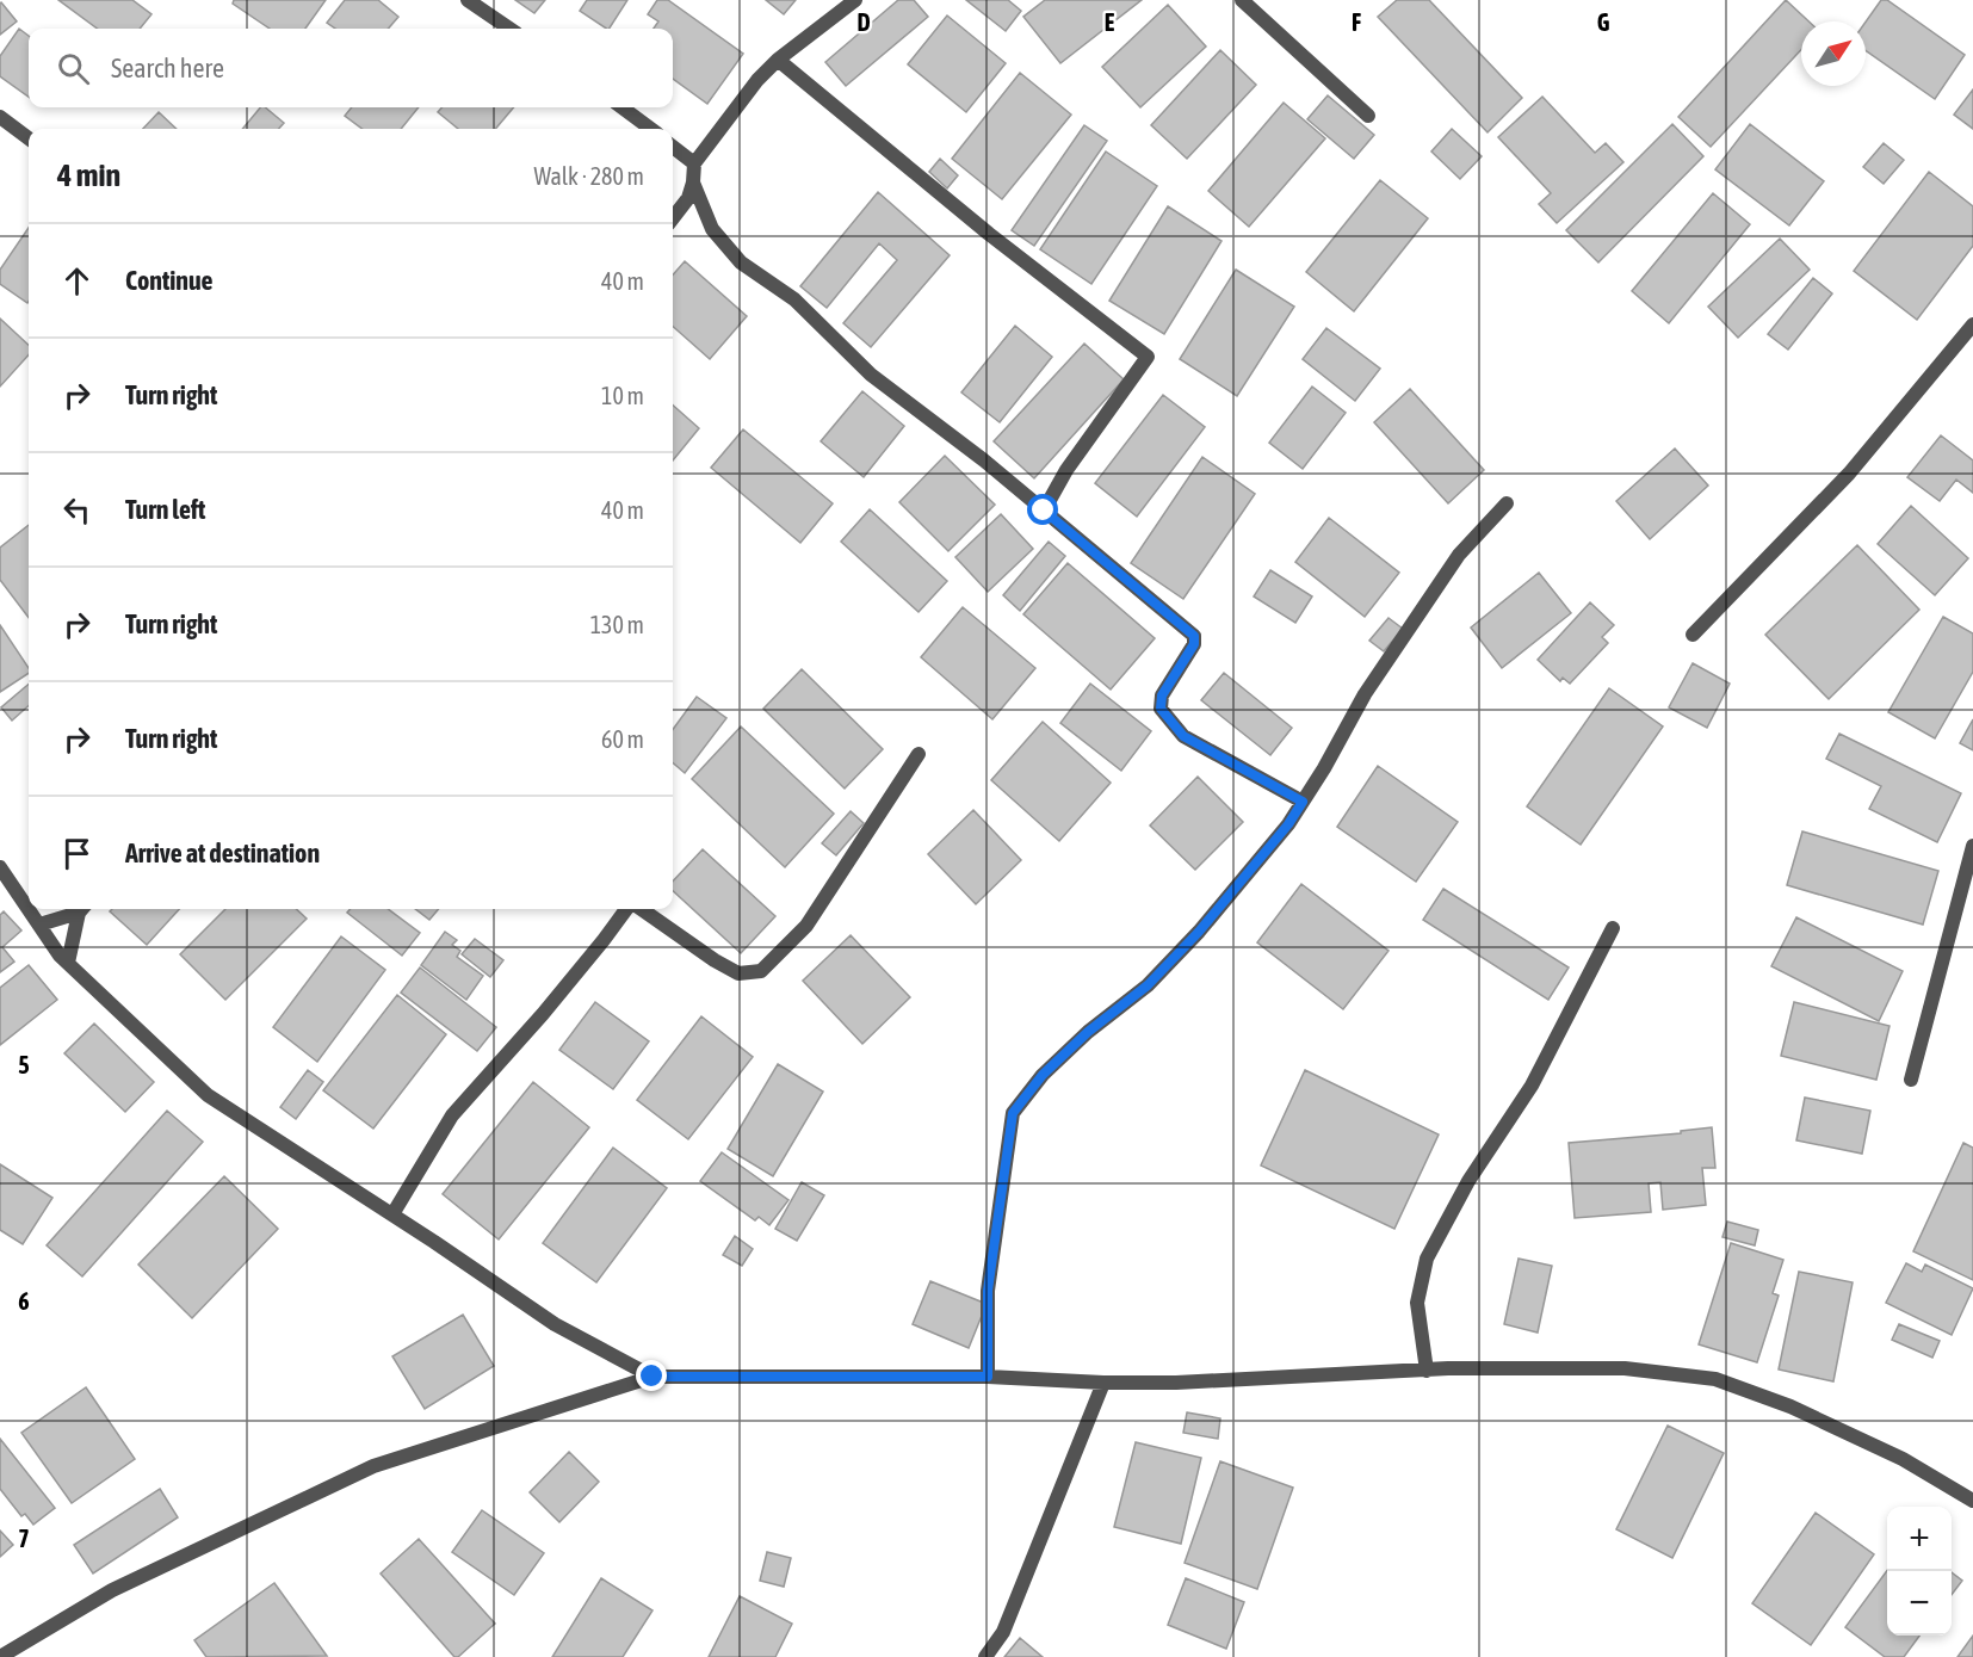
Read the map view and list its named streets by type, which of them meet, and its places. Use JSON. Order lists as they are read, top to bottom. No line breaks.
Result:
{"north":"top right","page":{"search":"Search here","heading":["4 min","Walk · 280 m"],"list":[["Continue","40 m"],["Turn right","10 m"],["Turn left","40 m"],["Turn right","130 m"],["Turn right","60 m"],"Arrive at destination"],"map_buttons":["+","−"]},"grid":{"columns":["D","E","F","G"],"rows":["5","6","7"]}}
